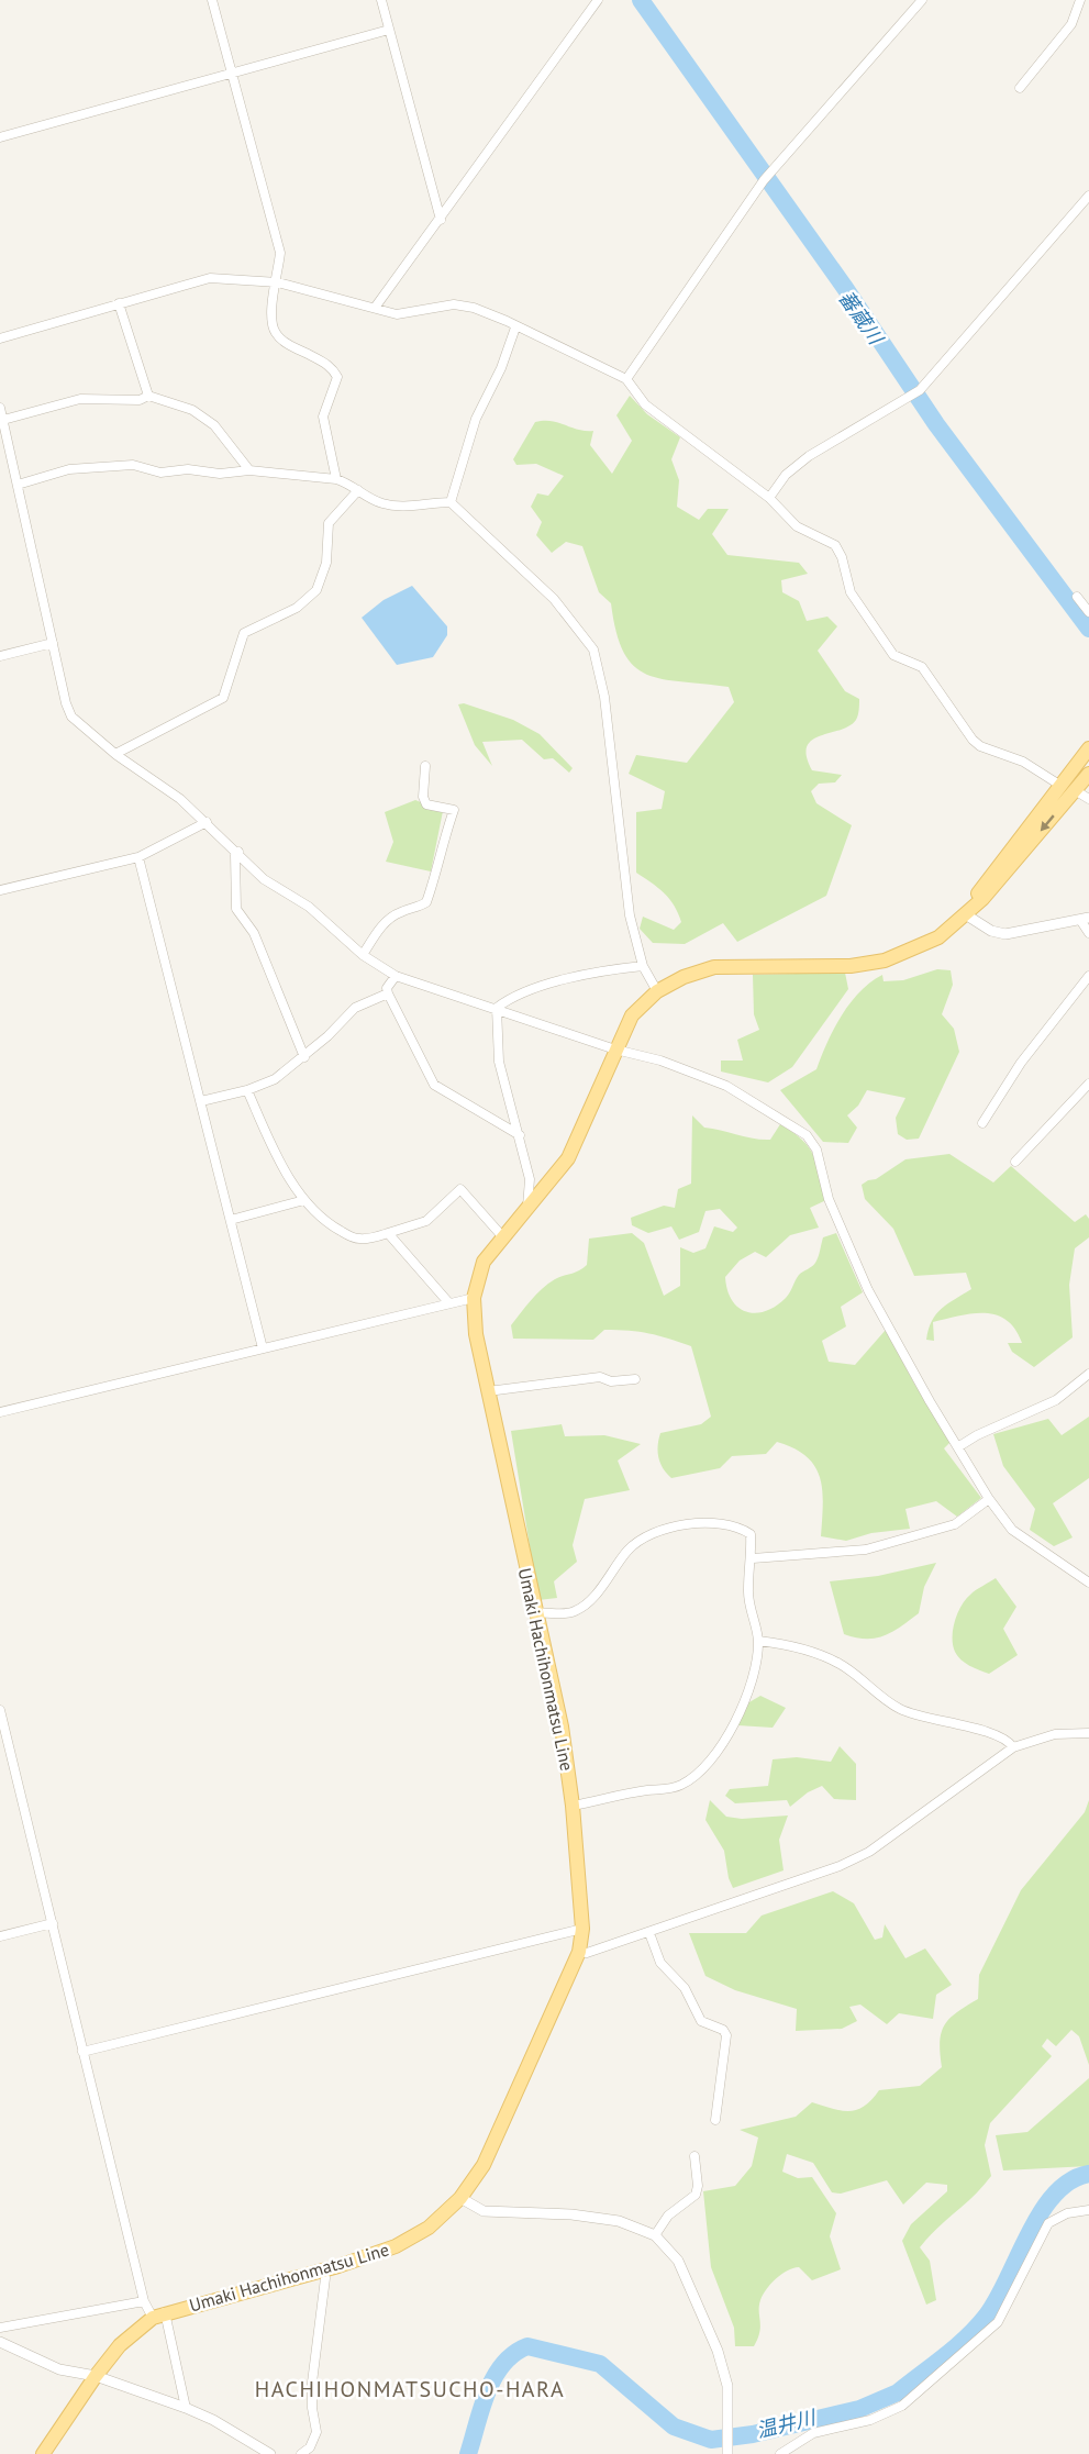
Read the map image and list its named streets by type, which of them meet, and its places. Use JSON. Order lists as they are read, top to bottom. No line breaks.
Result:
{"streets":{"main road":["Umaki Hachihonmatsu Line"]},"districts":["HACHIHONMATSUCHO-HARA"],"water":["蕃蔵川","温井川"]}
